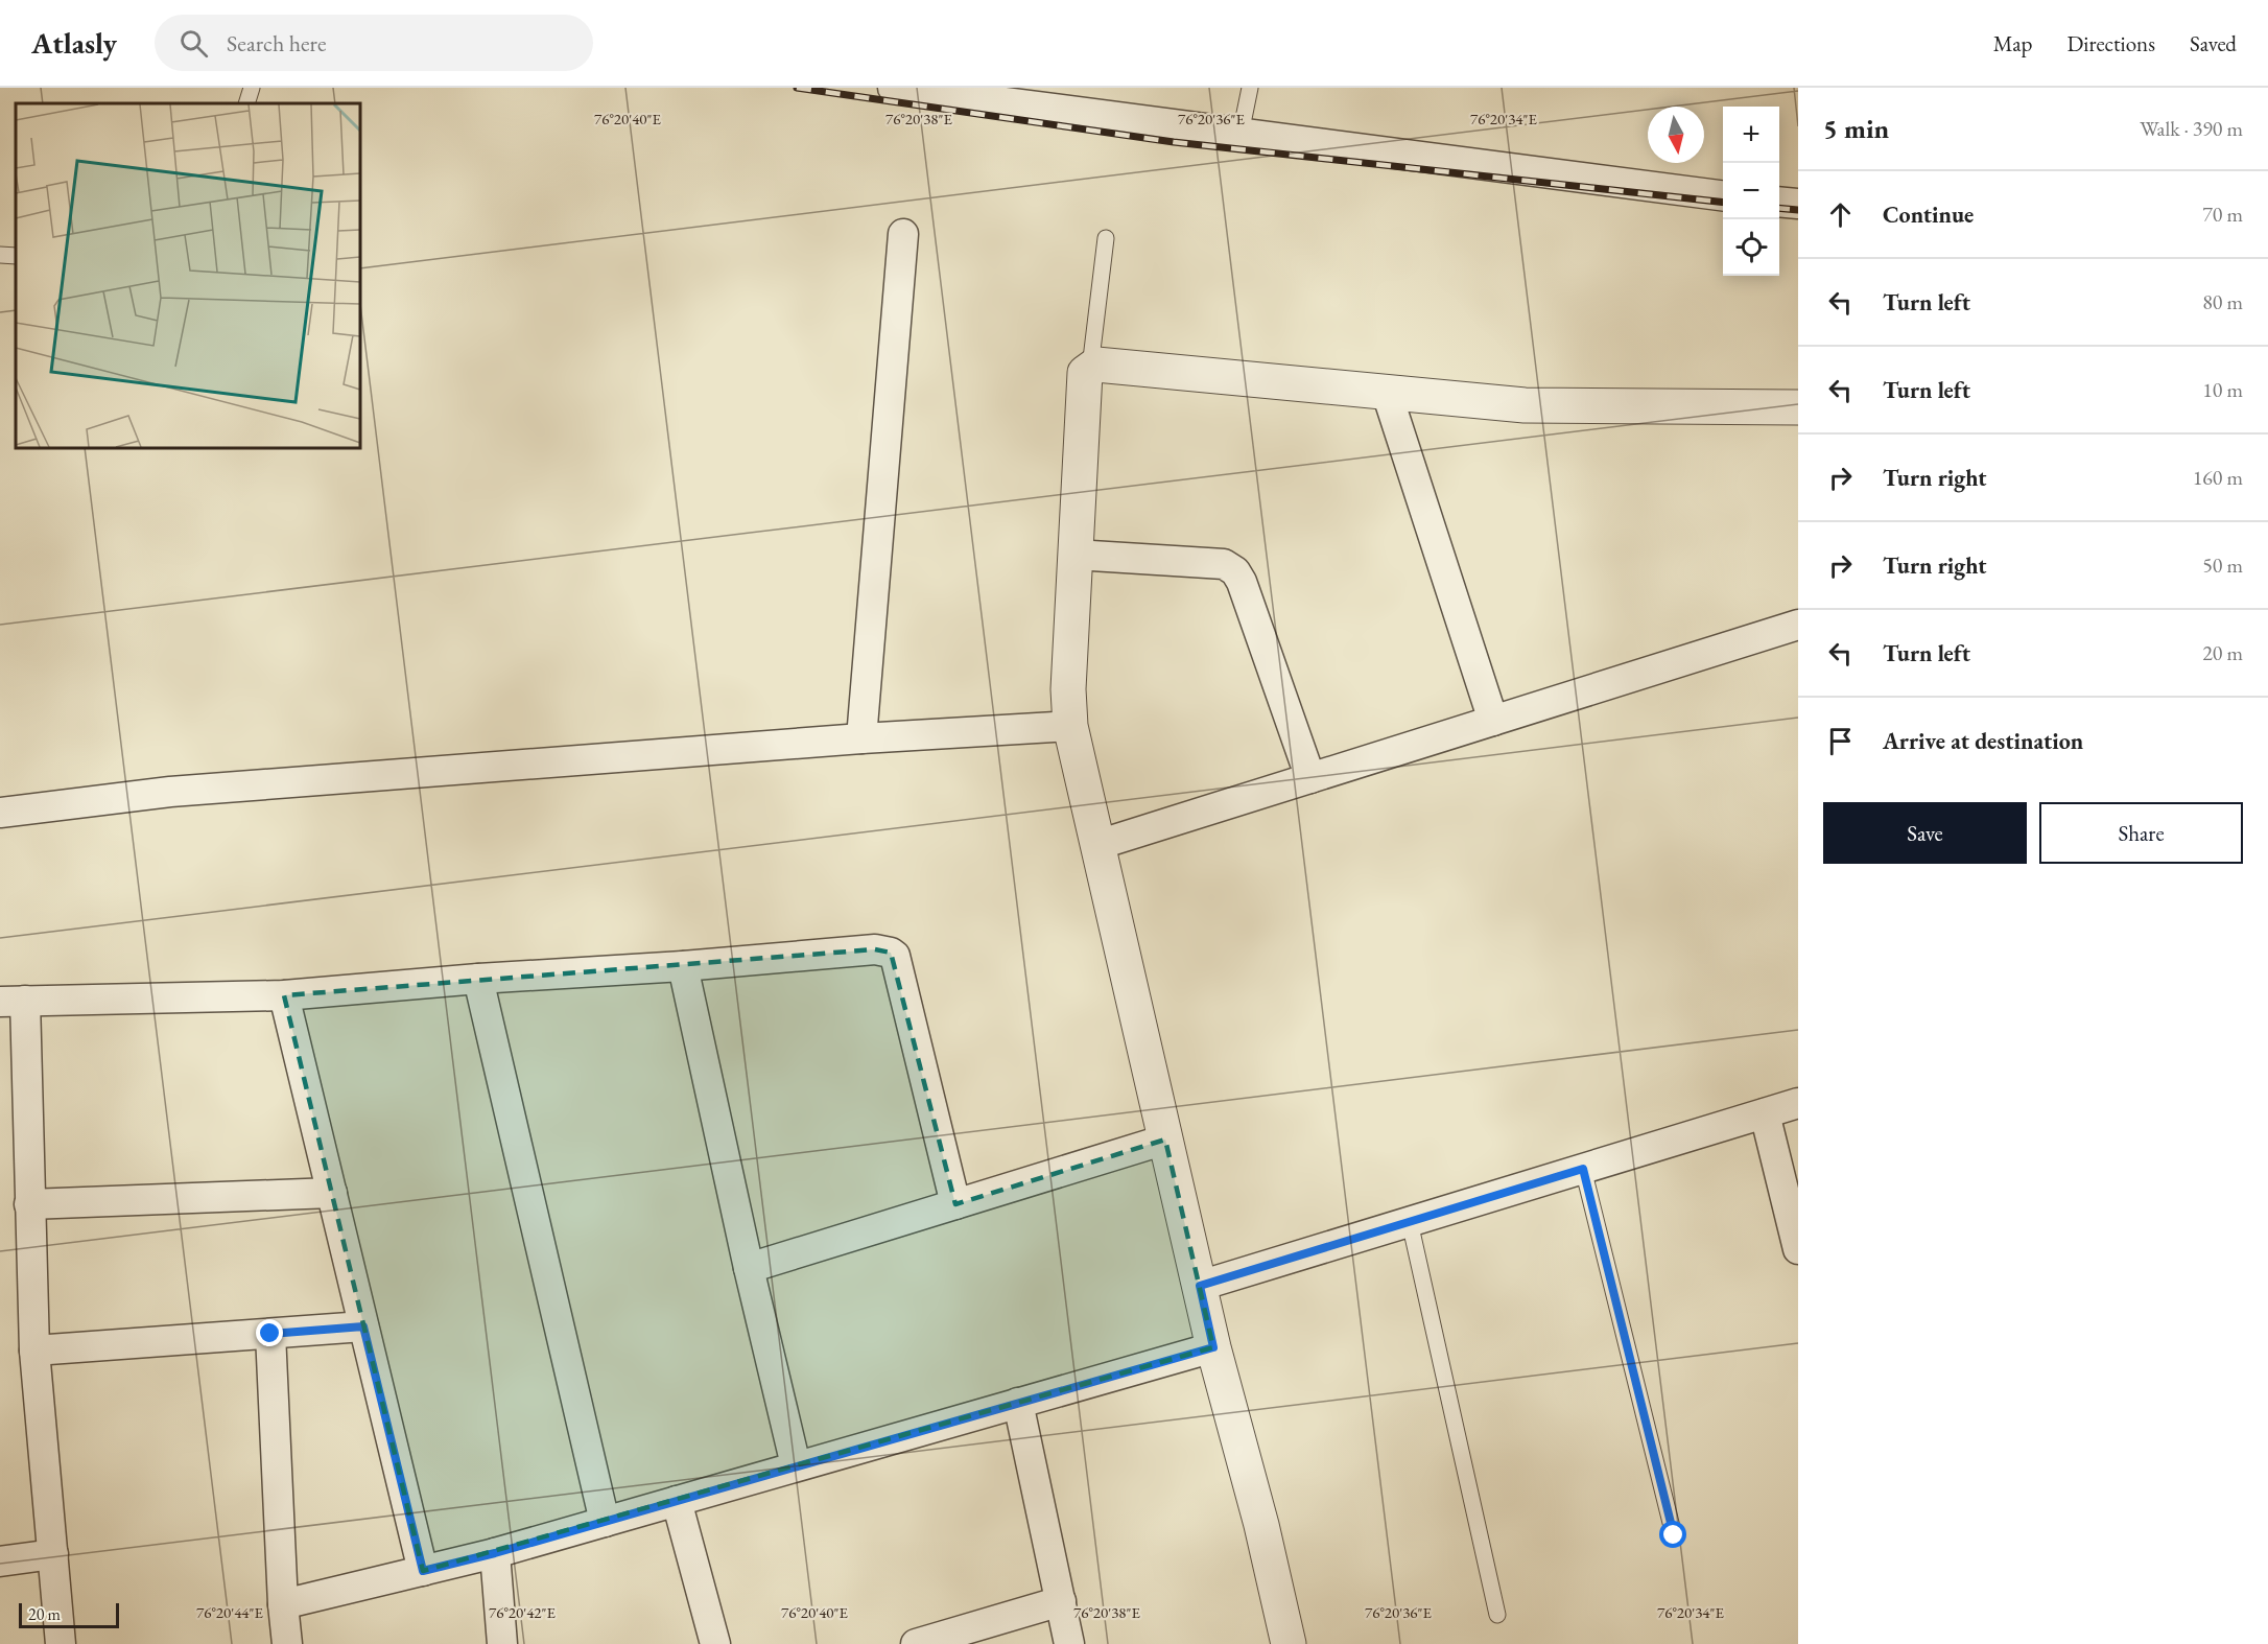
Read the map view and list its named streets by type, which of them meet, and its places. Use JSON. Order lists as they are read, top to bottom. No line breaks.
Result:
{"scale_bar":"20 m","north":"bottom","page":{"header":"Atlasly","search":"Search here","nav":["Map","Directions","Saved"],"heading":["5 min","Walk · 390 m"],"map_buttons":["+","−"],"list":[["Continue","70 m"],["Turn left","80 m"],["Turn left","10 m"],["Turn right","160 m"],["Turn right","50 m"],["Turn left","20 m"],"Arrive at destination"],"buttons":["Save","Share"],"scale":"20 m"},"coordinates":["76°20'40\"E","76°20'38\"E","76°20'36\"E","76°20'34\"E","76°20'44\"E","76°20'42\"E"]}
